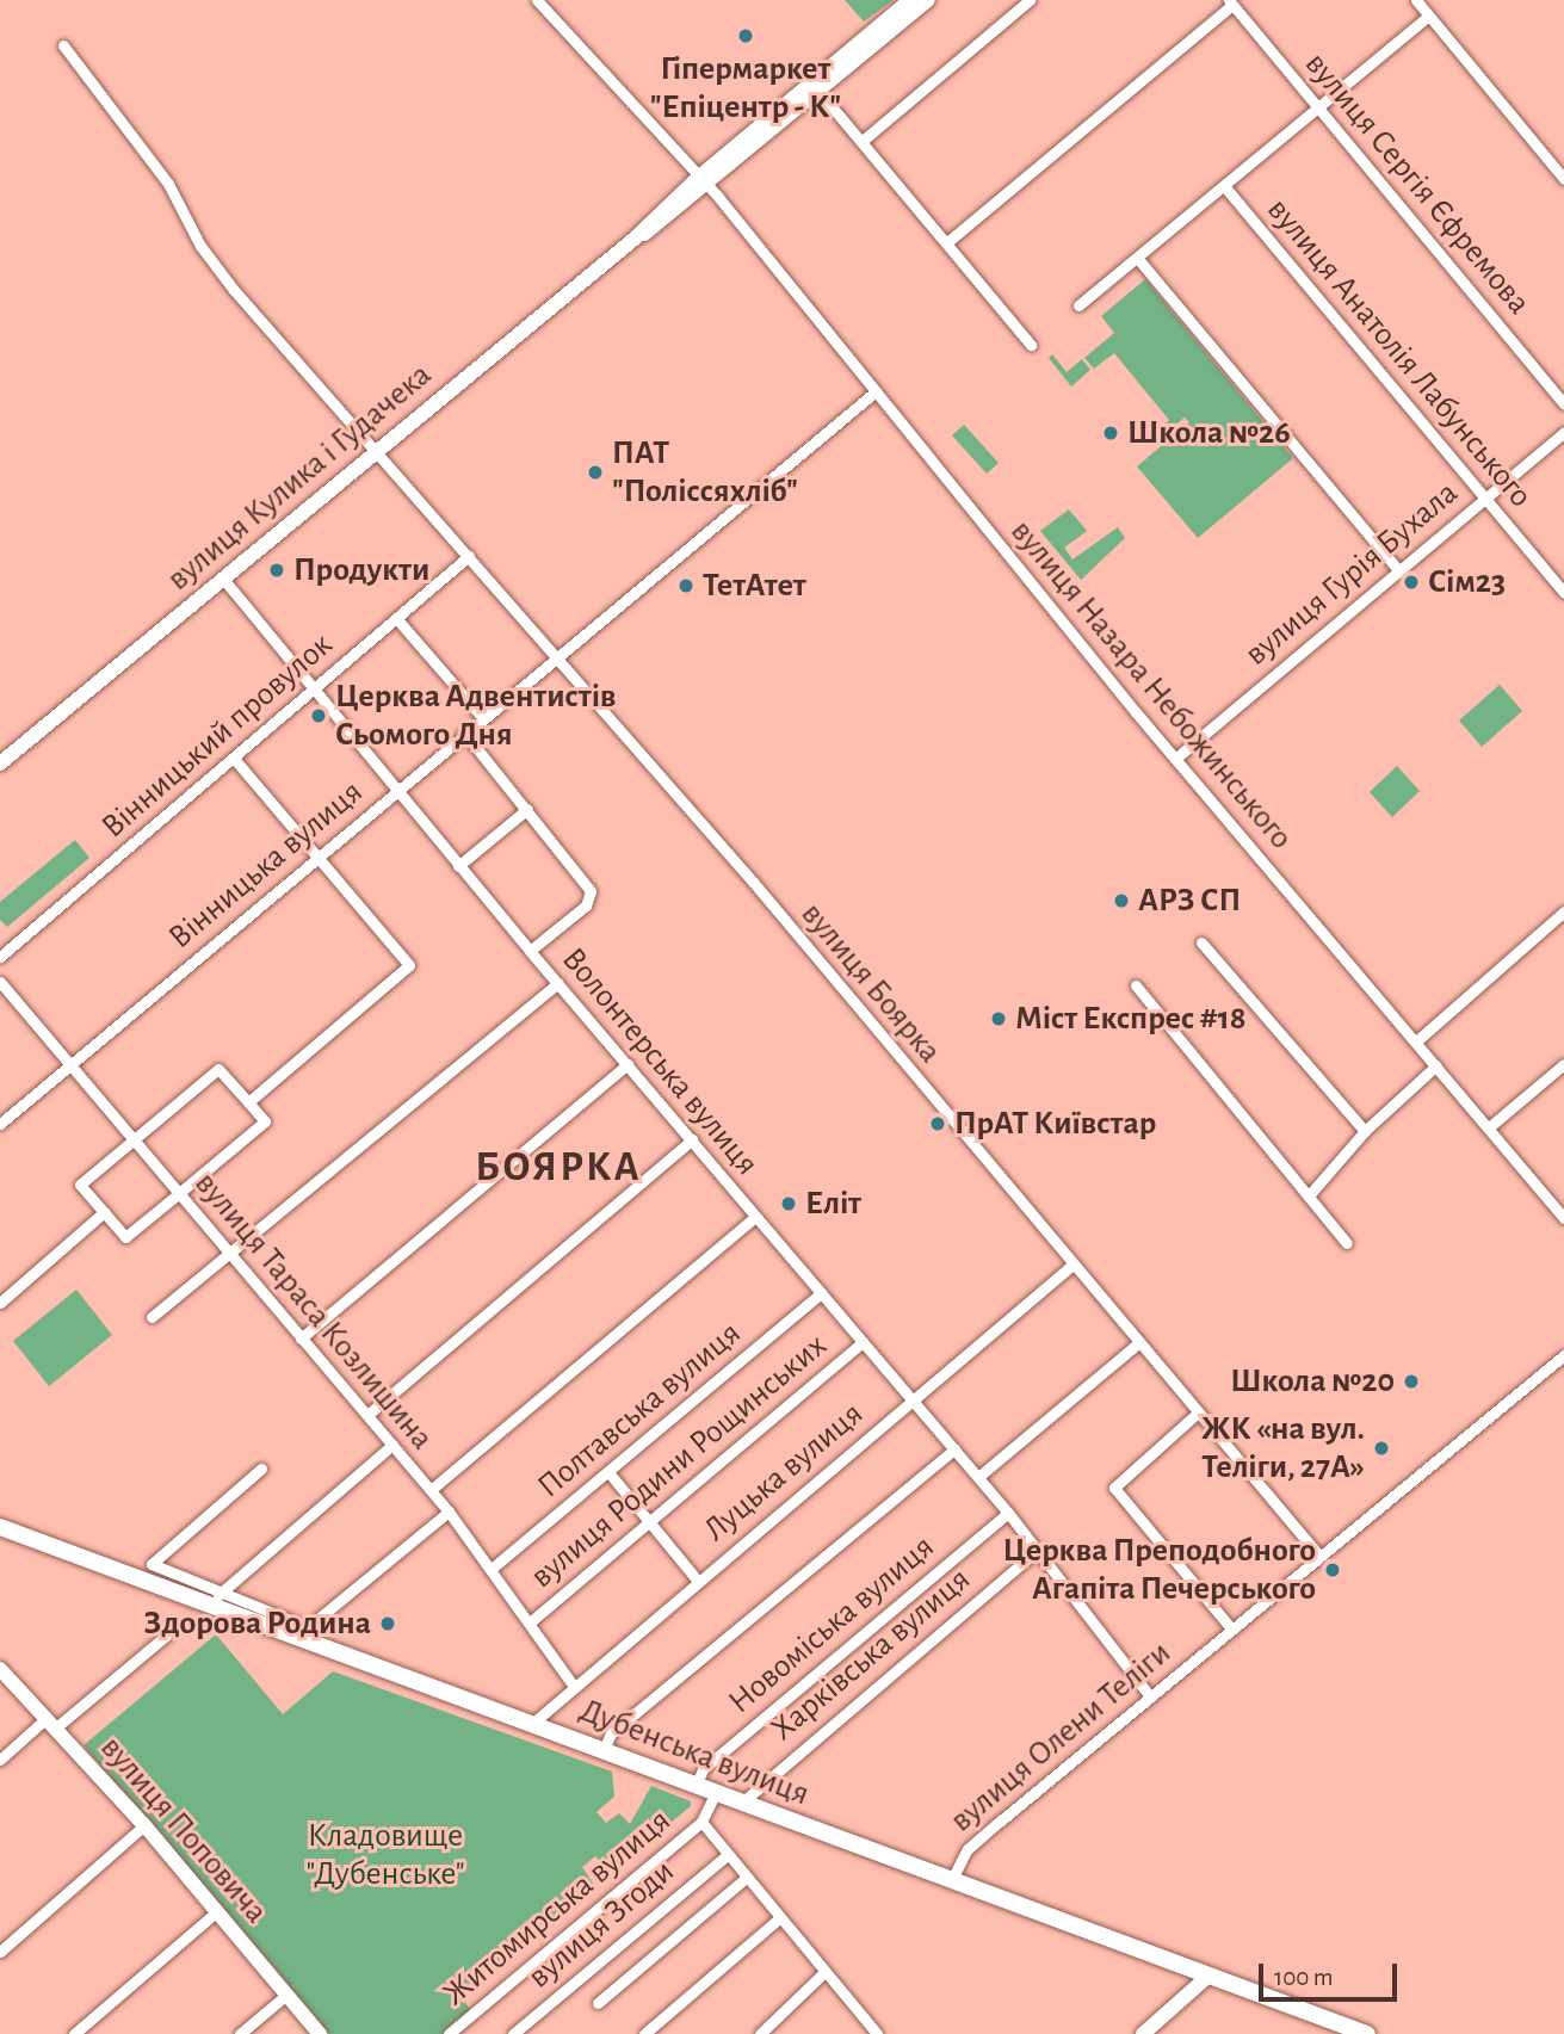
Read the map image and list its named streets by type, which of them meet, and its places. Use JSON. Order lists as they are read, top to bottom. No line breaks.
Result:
{"streets":{"main road":["вулиця Кулика і Гудачека","Дубенська вулиця","вулиця Поповича"],"street":["вулиця Сергія Єфремова","вулиця Анатолія Лабунського","вулиця Гурія Бухала","вулиця Назара Небожинського","Вінницький провулок","Вінницька вулиця","вулиця Боярка","Волонтерська вулиця","вулиця Тараса Козлишина","Полтавська вулиця","вулиця Родини Рощинських","Луцька вулиця","Новоміська вулиця","Харківська вулиця","вулиця Олени Теліги","Житомирська вулиця","вулиця Згоди"]},"crossings":[["вулиця Анатолія Лабунського","вулиця Гурія Бухала"],["вулиця Кулика і Гудачека","вулиця Назара Небожинського"],["вулиця Кулика і Гудачека","вулиця Боярка"],["вулиця Кулика і Гудачека","Волонтерська вулиця"],["вулиця Гурія Бухала","вулиця Назара Небожинського"],["вулиця Назара Небожинського","Вінницька вулиця"],["Вінницький провулок","вулиця Боярка"],["Вінницький провулок","Волонтерська вулиця"],["Вінницька вулиця","вулиця Боярка"],["Вінницька вулиця","Волонтерська вулиця"],["Вінницька вулиця","вулиця Тараса Козлишина"],["вулиця Боярка","Луцька вулиця"],["вулиця Боярка","вулиця Олени Теліги"],["Волонтерська вулиця","Полтавська вулиця"],["Волонтерська вулиця","вулиця Родини Рощинських"],["Волонтерська вулиця","Луцька вулиця"],["Волонтерська вулиця","Новоміська вулиця"],["Волонтерська вулиця","Харківська вулиця"],["Волонтерська вулиця","вулиця Олени Теліги"],["вулиця Тараса Козлишина","Полтавська вулиця"],["вулиця Тараса Козлишина","вулиця Родини Рощинських"],["вулиця Тараса Козлишина","Луцька вулиця"],["Луцька вулиця","Дубенська вулиця"],["Новоміська вулиця","Дубенська вулиця"],["Харківська вулиця","Дубенська вулиця"],["вулиця Олени Теліги","Дубенська вулиця"]],"districts":["БОЯРКА"],"parks":["Кладовище \"Дубенське\""],"places":["Гіпермаркет \"Епіцентр - К\"","Школа №26","ПАТ \"Поліссяхліб\"","Продукти","Сім23","ТетАтет","Церква Адвентистів Сьомого Дня","АРЗ СП","Міст Експрес #18","ПрАТ Київстар","Еліт","Школа №20","ЖК «на вул. Теліги, 27А»","Церква Преподобного Агапіта Печерського","Здорова Родина"],"scale_bar":"100 m"}
